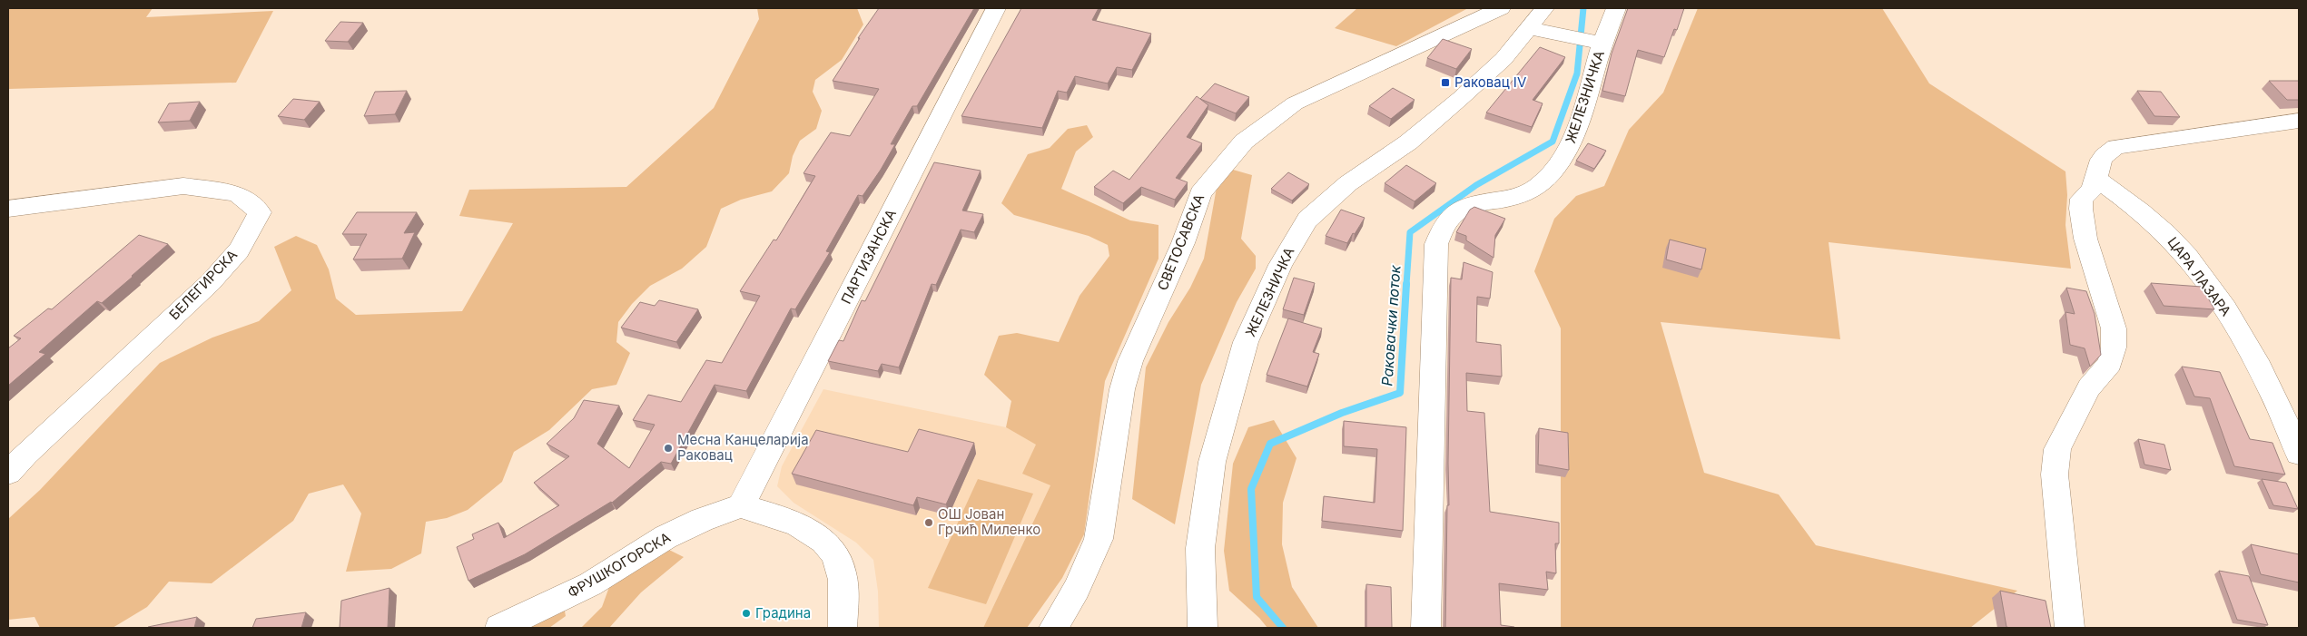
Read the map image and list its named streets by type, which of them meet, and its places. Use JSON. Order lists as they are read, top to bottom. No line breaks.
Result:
{"streets":{"street":["ЖЕЛЕЗНИЧКА","СВЕТОСАВСКА","ПАРТИЗАНСКА","ЦАРА ЛАЗАРА","БЕЛЕГИРСКА","ФРУШКОГОРСКА"]},"crossings":[["ПАРТИЗАНСКА","ФРУШКОГОРСКА"]],"water":["Раковачки поток"],"places":{"transit":["Раковац IV"],"other":["Месна Канцеларија Раковац","ОШ Јован Грчић Миленко","Градина"]}}
